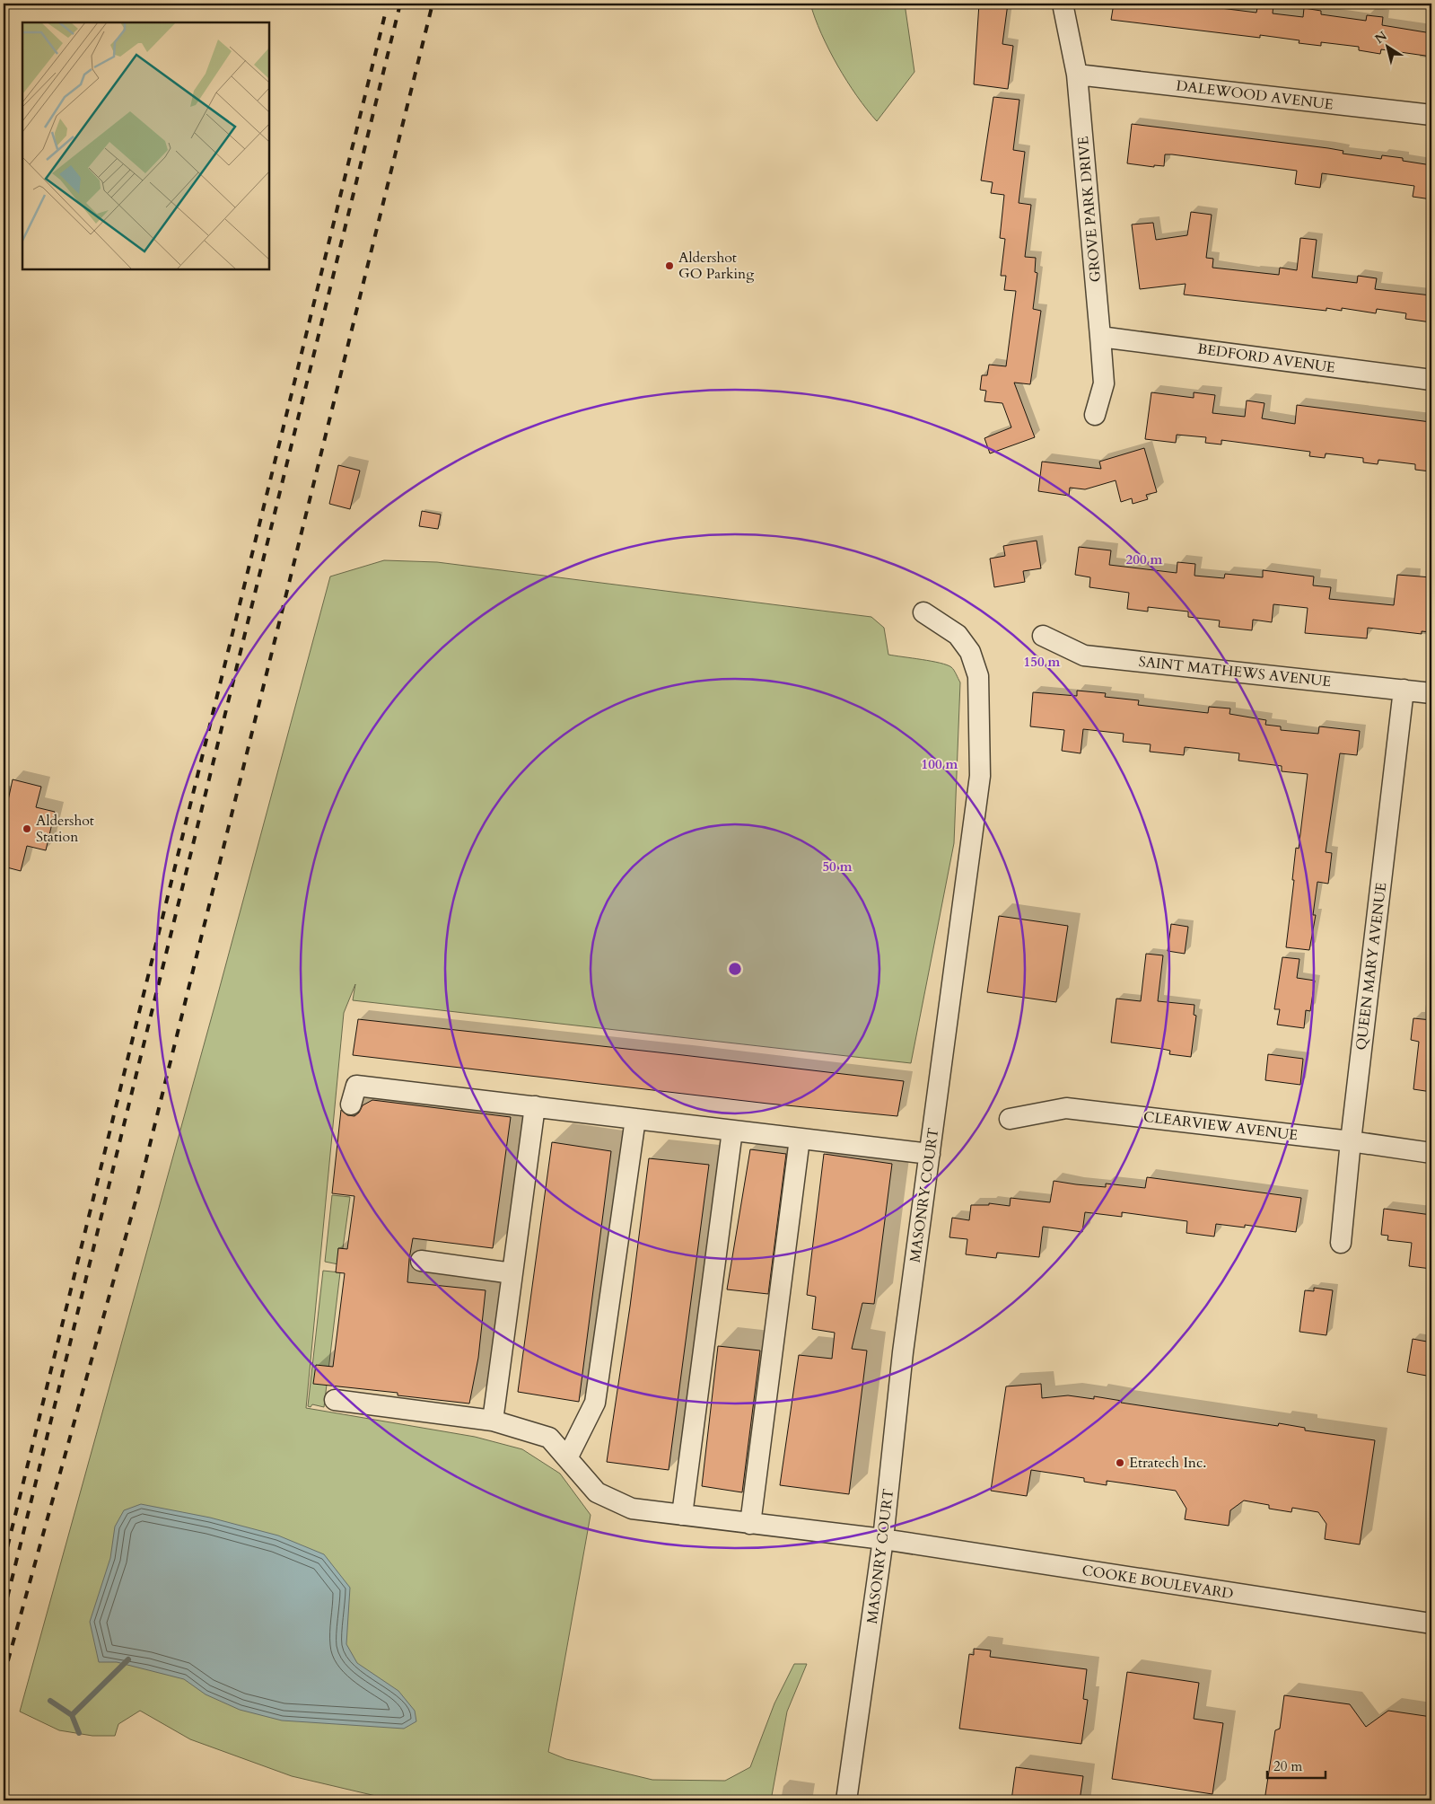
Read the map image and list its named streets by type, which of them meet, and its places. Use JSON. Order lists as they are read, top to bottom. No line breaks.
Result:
{"streets":{"street":["DALEWOOD AVENUE","GROVE PARK DRIVE","BEDFORD AVENUE","SAINT MATHEWS AVENUE","QUEEN MARY AVENUE","CLEARVIEW AVENUE","MASONRY COURT","COOKE BOULEVARD"]},"crossings":[["DALEWOOD AVENUE","GROVE PARK DRIVE"],["GROVE PARK DRIVE","BEDFORD AVENUE"],["SAINT MATHEWS AVENUE","QUEEN MARY AVENUE"],["QUEEN MARY AVENUE","CLEARVIEW AVENUE"],["MASONRY COURT","COOKE BOULEVARD"]],"places":["Aldershot GO Parking","Aldershot Station","Etratech Inc."],"scale_bar":"20 m","north":"top left","rings":["200 m","150 m","100 m","50 m"]}
